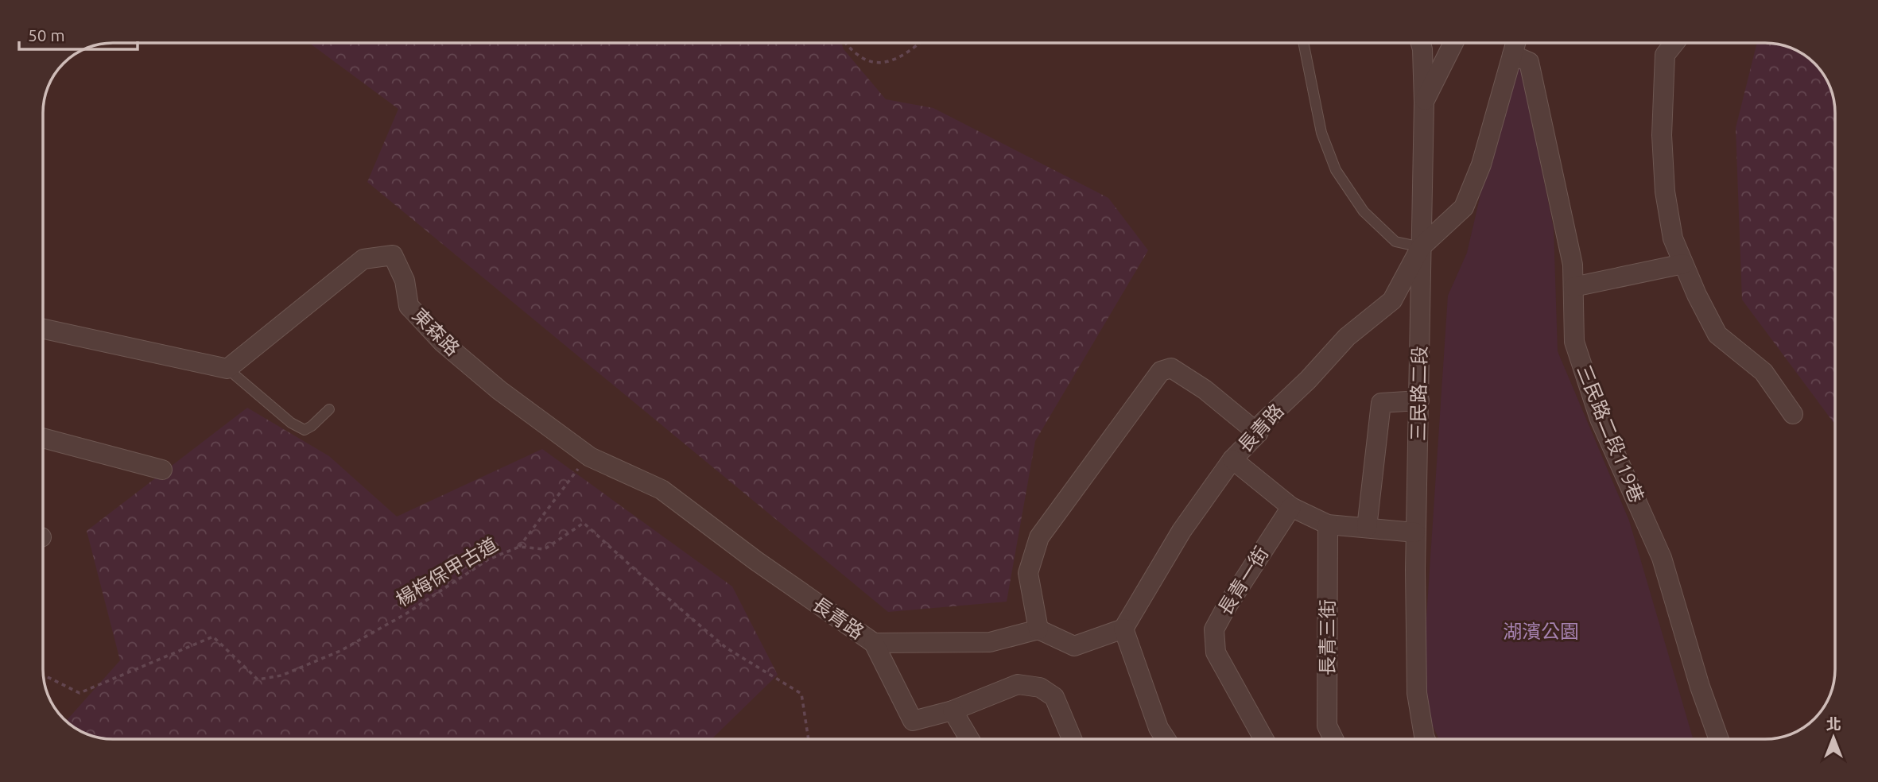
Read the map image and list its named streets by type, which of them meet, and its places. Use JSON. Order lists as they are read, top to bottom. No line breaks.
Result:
{"streets":{"street":["東森路","三民路二段","長青路","三民路二段119巷","長青一街","長青三街"],"path":["楊梅保甲古道"]},"crossings":[["東森路","長青路"],["三民路二段","長青路"]],"parks":["湖濱公園"],"scale_bar":"50 m","north":"top"}
